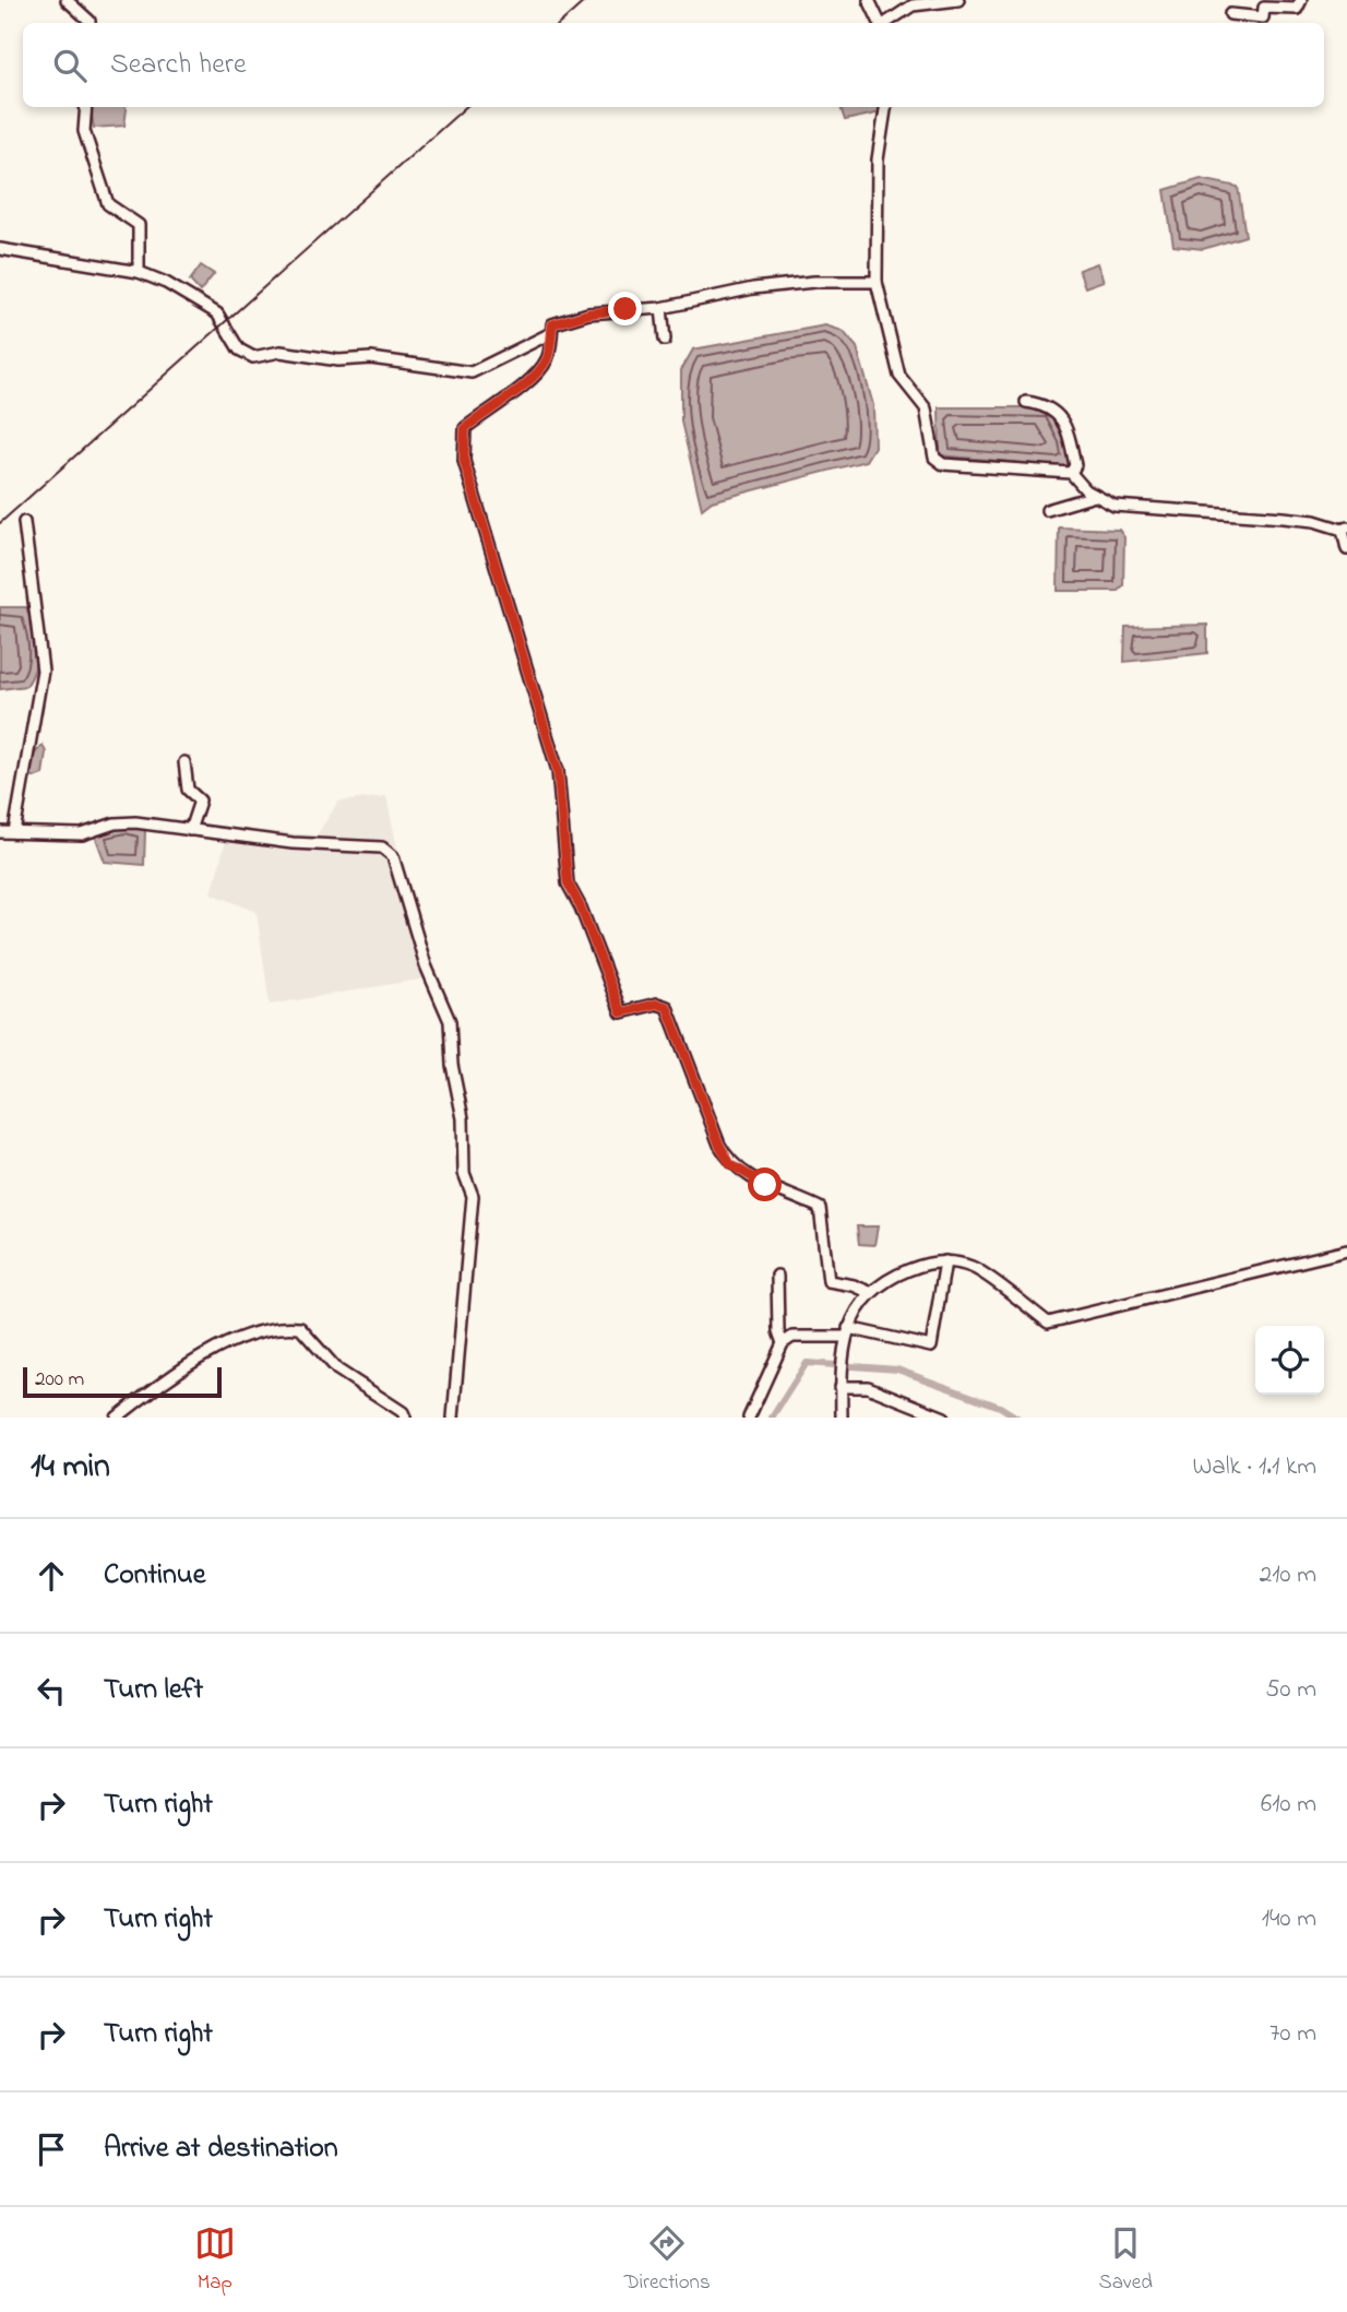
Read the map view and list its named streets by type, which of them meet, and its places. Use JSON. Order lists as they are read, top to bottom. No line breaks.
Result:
{"scale_bar":"200 m","page":{"search":"Search here","scale":"200 m","heading":["14 min","Walk · 1.1 km"],"list":[["Continue","210 m"],["Turn left","50 m"],["Turn right","610 m"],["Turn right","140 m"],["Turn right","70 m"],"Arrive at destination"],"nav":["Map","Directions","Saved"]}}
